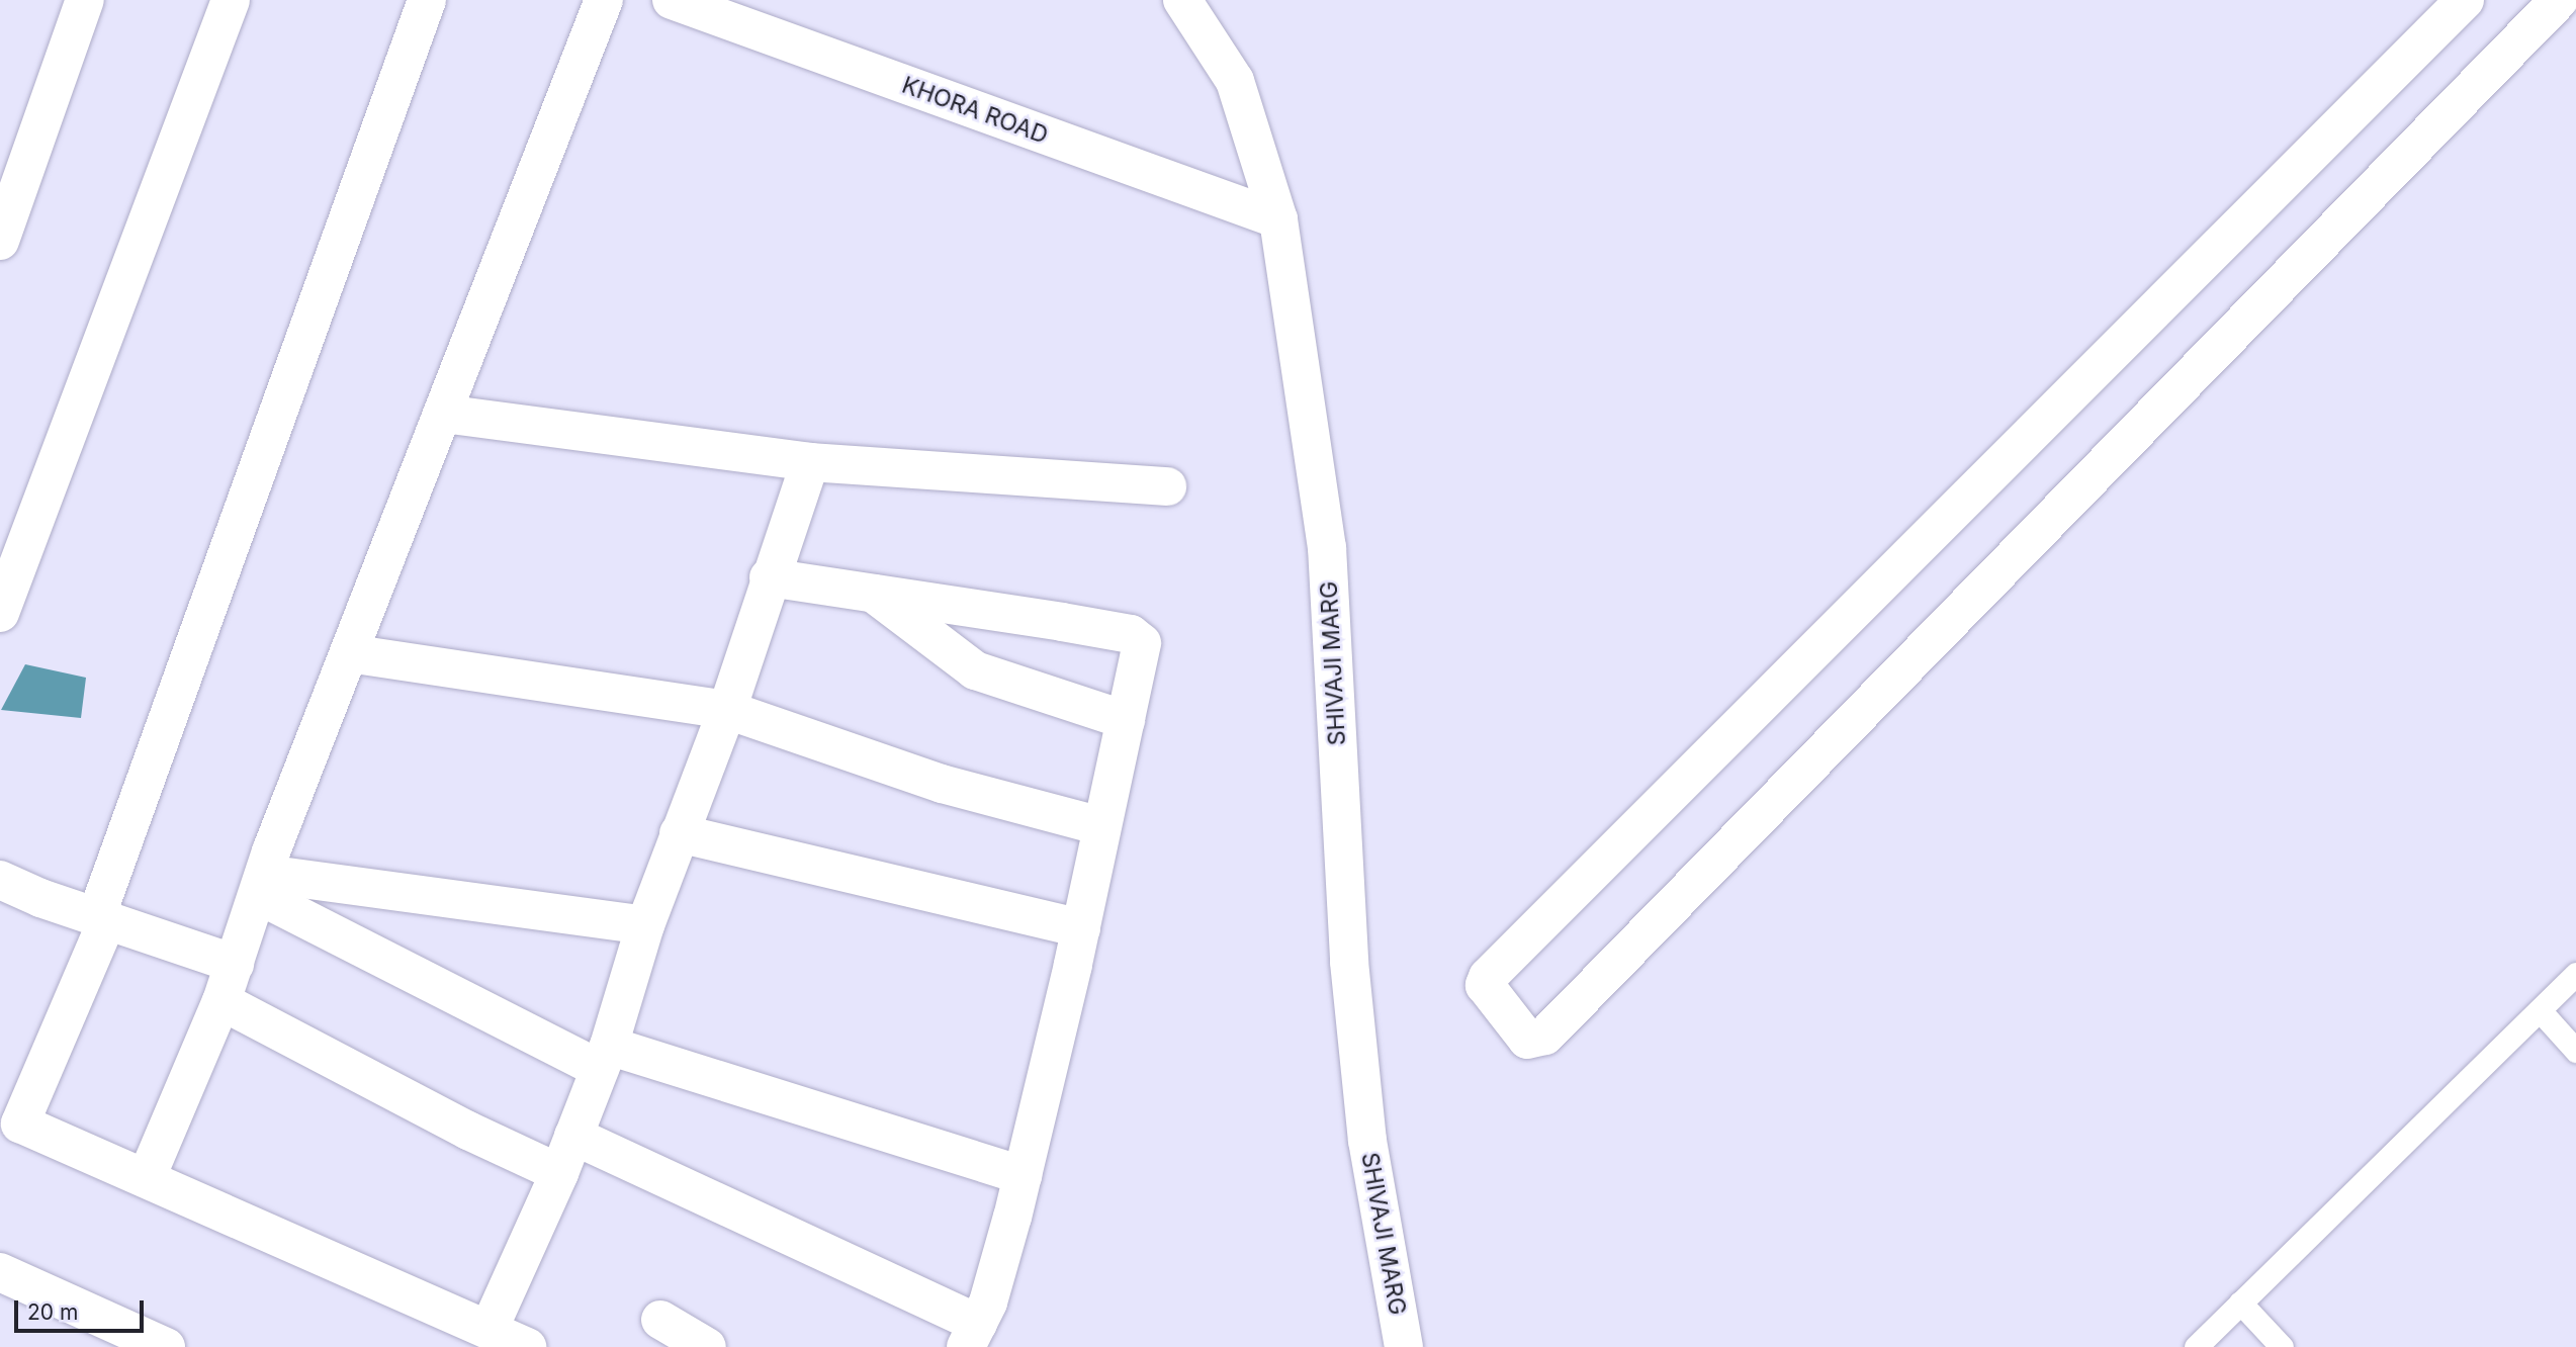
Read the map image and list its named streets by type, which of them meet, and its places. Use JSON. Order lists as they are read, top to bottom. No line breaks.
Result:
{"streets":{"street":["KHORA ROAD","SHIVAJI MARG"]},"crossings":[["KHORA ROAD","SHIVAJI MARG"]],"scale_bar":"20 m"}
